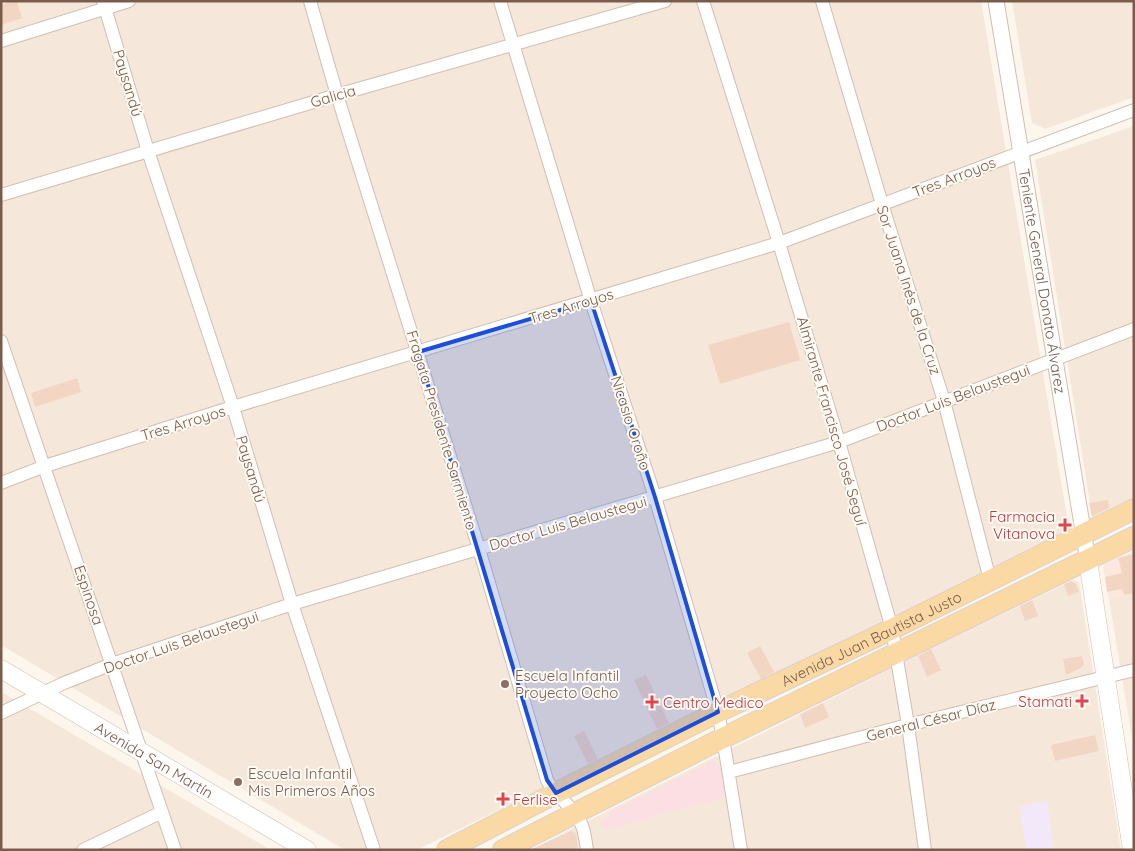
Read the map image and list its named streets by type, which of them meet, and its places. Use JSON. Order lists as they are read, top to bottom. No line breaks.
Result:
{"streets":{"main road":["Avenida Juan Bautista Justo","Avenida San Martín"],"street":["Paysandú","Galicia","Tres Arroyos","Teniente General Donato Álvarez","Sor Juana Inés de la Cruz","Doctor Luis Belaustegui","Almirante Francisco José Seguí","Nicasio Oroño","Fragata Presidente Sarmiento","Espinosa","General César Díaz"]},"crossings":[["Paysandú","Galicia"],["Paysandú","Tres Arroyos"],["Paysandú","Doctor Luis Belaustegui"],["Galicia","Nicasio Oroño"],["Galicia","Fragata Presidente Sarmiento"],["Tres Arroyos","Teniente General Donato Álvarez"],["Tres Arroyos","Sor Juana Inés de la Cruz"],["Tres Arroyos","Almirante Francisco José Seguí"],["Tres Arroyos","Nicasio Oroño"],["Tres Arroyos","Fragata Presidente Sarmiento"],["Tres Arroyos","Espinosa"],["Teniente General Donato Álvarez","Doctor Luis Belaustegui"],["Teniente General Donato Álvarez","Avenida Juan Bautista Justo"],["Sor Juana Inés de la Cruz","Doctor Luis Belaustegui"],["Sor Juana Inés de la Cruz","Avenida Juan Bautista Justo"],["Doctor Luis Belaustegui","Almirante Francisco José Seguí"],["Doctor Luis Belaustegui","Nicasio Oroño"],["Doctor Luis Belaustegui","Fragata Presidente Sarmiento"],["Doctor Luis Belaustegui","Espinosa"],["Doctor Luis Belaustegui","Avenida San Martín"],["Almirante Francisco José Seguí","Avenida Juan Bautista Justo"],["Almirante Francisco José Seguí","General César Díaz"],["Nicasio Oroño","Avenida Juan Bautista Justo"],["Nicasio Oroño","General César Díaz"],["Fragata Presidente Sarmiento","Avenida Juan Bautista Justo"],["Espinosa","Avenida San Martín"]],"places":{"health":["Farmacia Vitanova","Stamati","Centro Medico","Ferlise"],"other":["Escuela Infantil Proyecto Ocho","Escuela Infantil Mis Primeros Años"]}}
